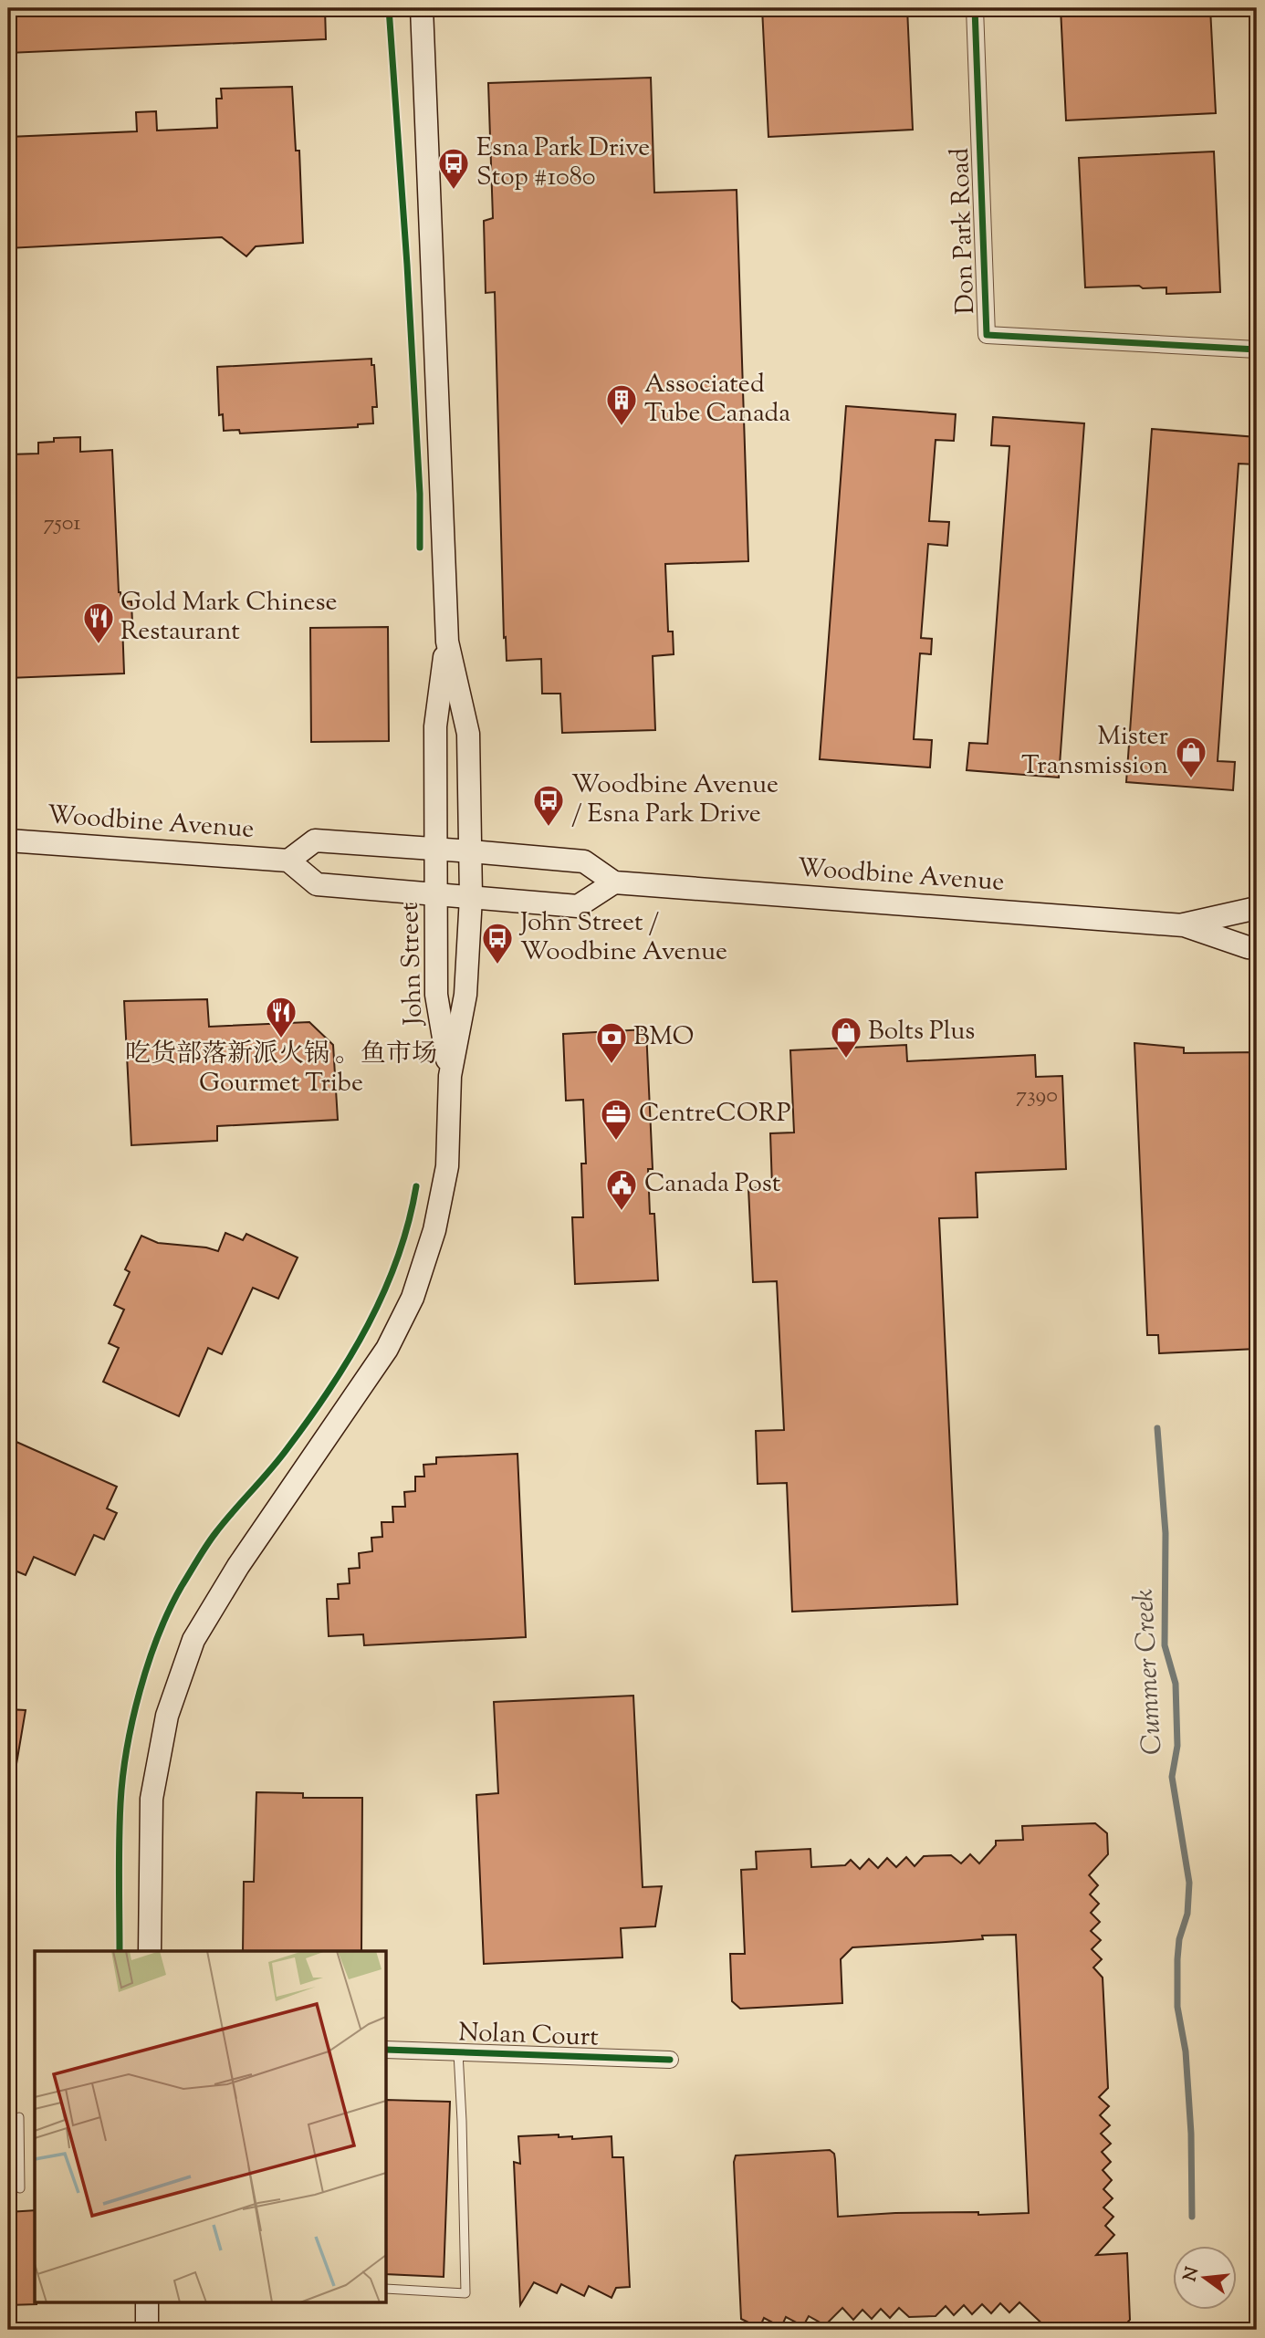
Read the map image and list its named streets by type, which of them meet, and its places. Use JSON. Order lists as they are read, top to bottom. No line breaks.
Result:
{"streets":{"main road":["Woodbine Avenue","John Street"],"street":["Don Park Road","Nolan Court"]},"water":["Cummer Creek"],"places":{"bus stop":["Esna Park Drive Stop #1080","Woodbine Avenue / Esna Park Drive","John Street / Woodbine Avenue"],"building":["Associated Tube Canada"],"restaurant":["Gold Mark Chinese Restaurant","吃货部落新派火锅 。鱼市场 Gourmet Tribe"],"shop":["Mister Transmission","Bolts Plus"],"bank":["BMO"],"office":["CentreCORP"],"public building":["Canada Post"]},"house_numbers":["7501","7390"],"north":"left"}
